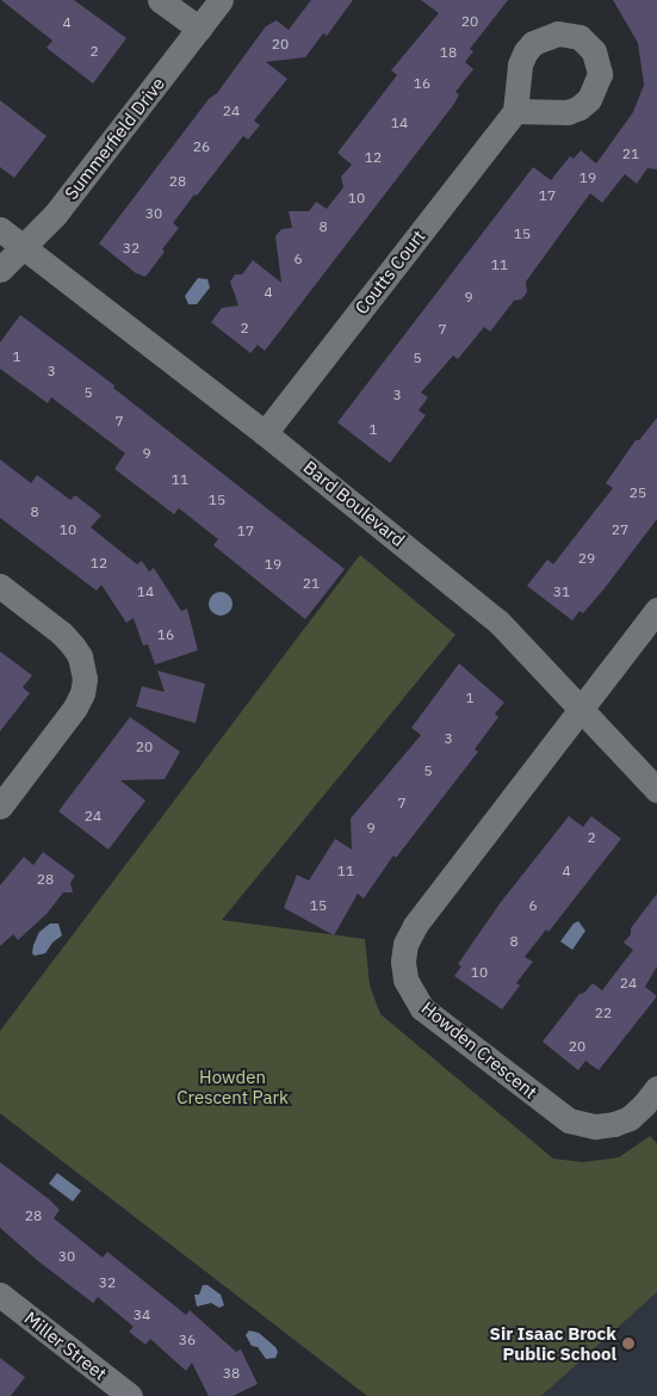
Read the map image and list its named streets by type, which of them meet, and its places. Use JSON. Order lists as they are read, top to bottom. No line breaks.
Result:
{"streets":{"street":["Summerfield Drive","Coutts Court","Bard Boulevard","Howden Crescent","Miller Street"]},"crossings":[["Summerfield Drive","Bard Boulevard"],["Coutts Court","Bard Boulevard"],["Bard Boulevard","Howden Crescent"]],"parks":["Howden Crescent Park"],"places":["Sir Isaac Brock Public School"],"house_numbers":["20","4","20","2","18","16","24","14","26","21","12","19","28","17","10","30","8","15","32","6","11","4","9","2","7","1","5","3","5","3","7","1","9","11","25","15","8","10","27","17","29","12","19","21","14","31","16","1","3","20","5","7","24","9","2","11","4","28","15","6","8","10","24","22","20","28","30","32","34","36","38"]}
